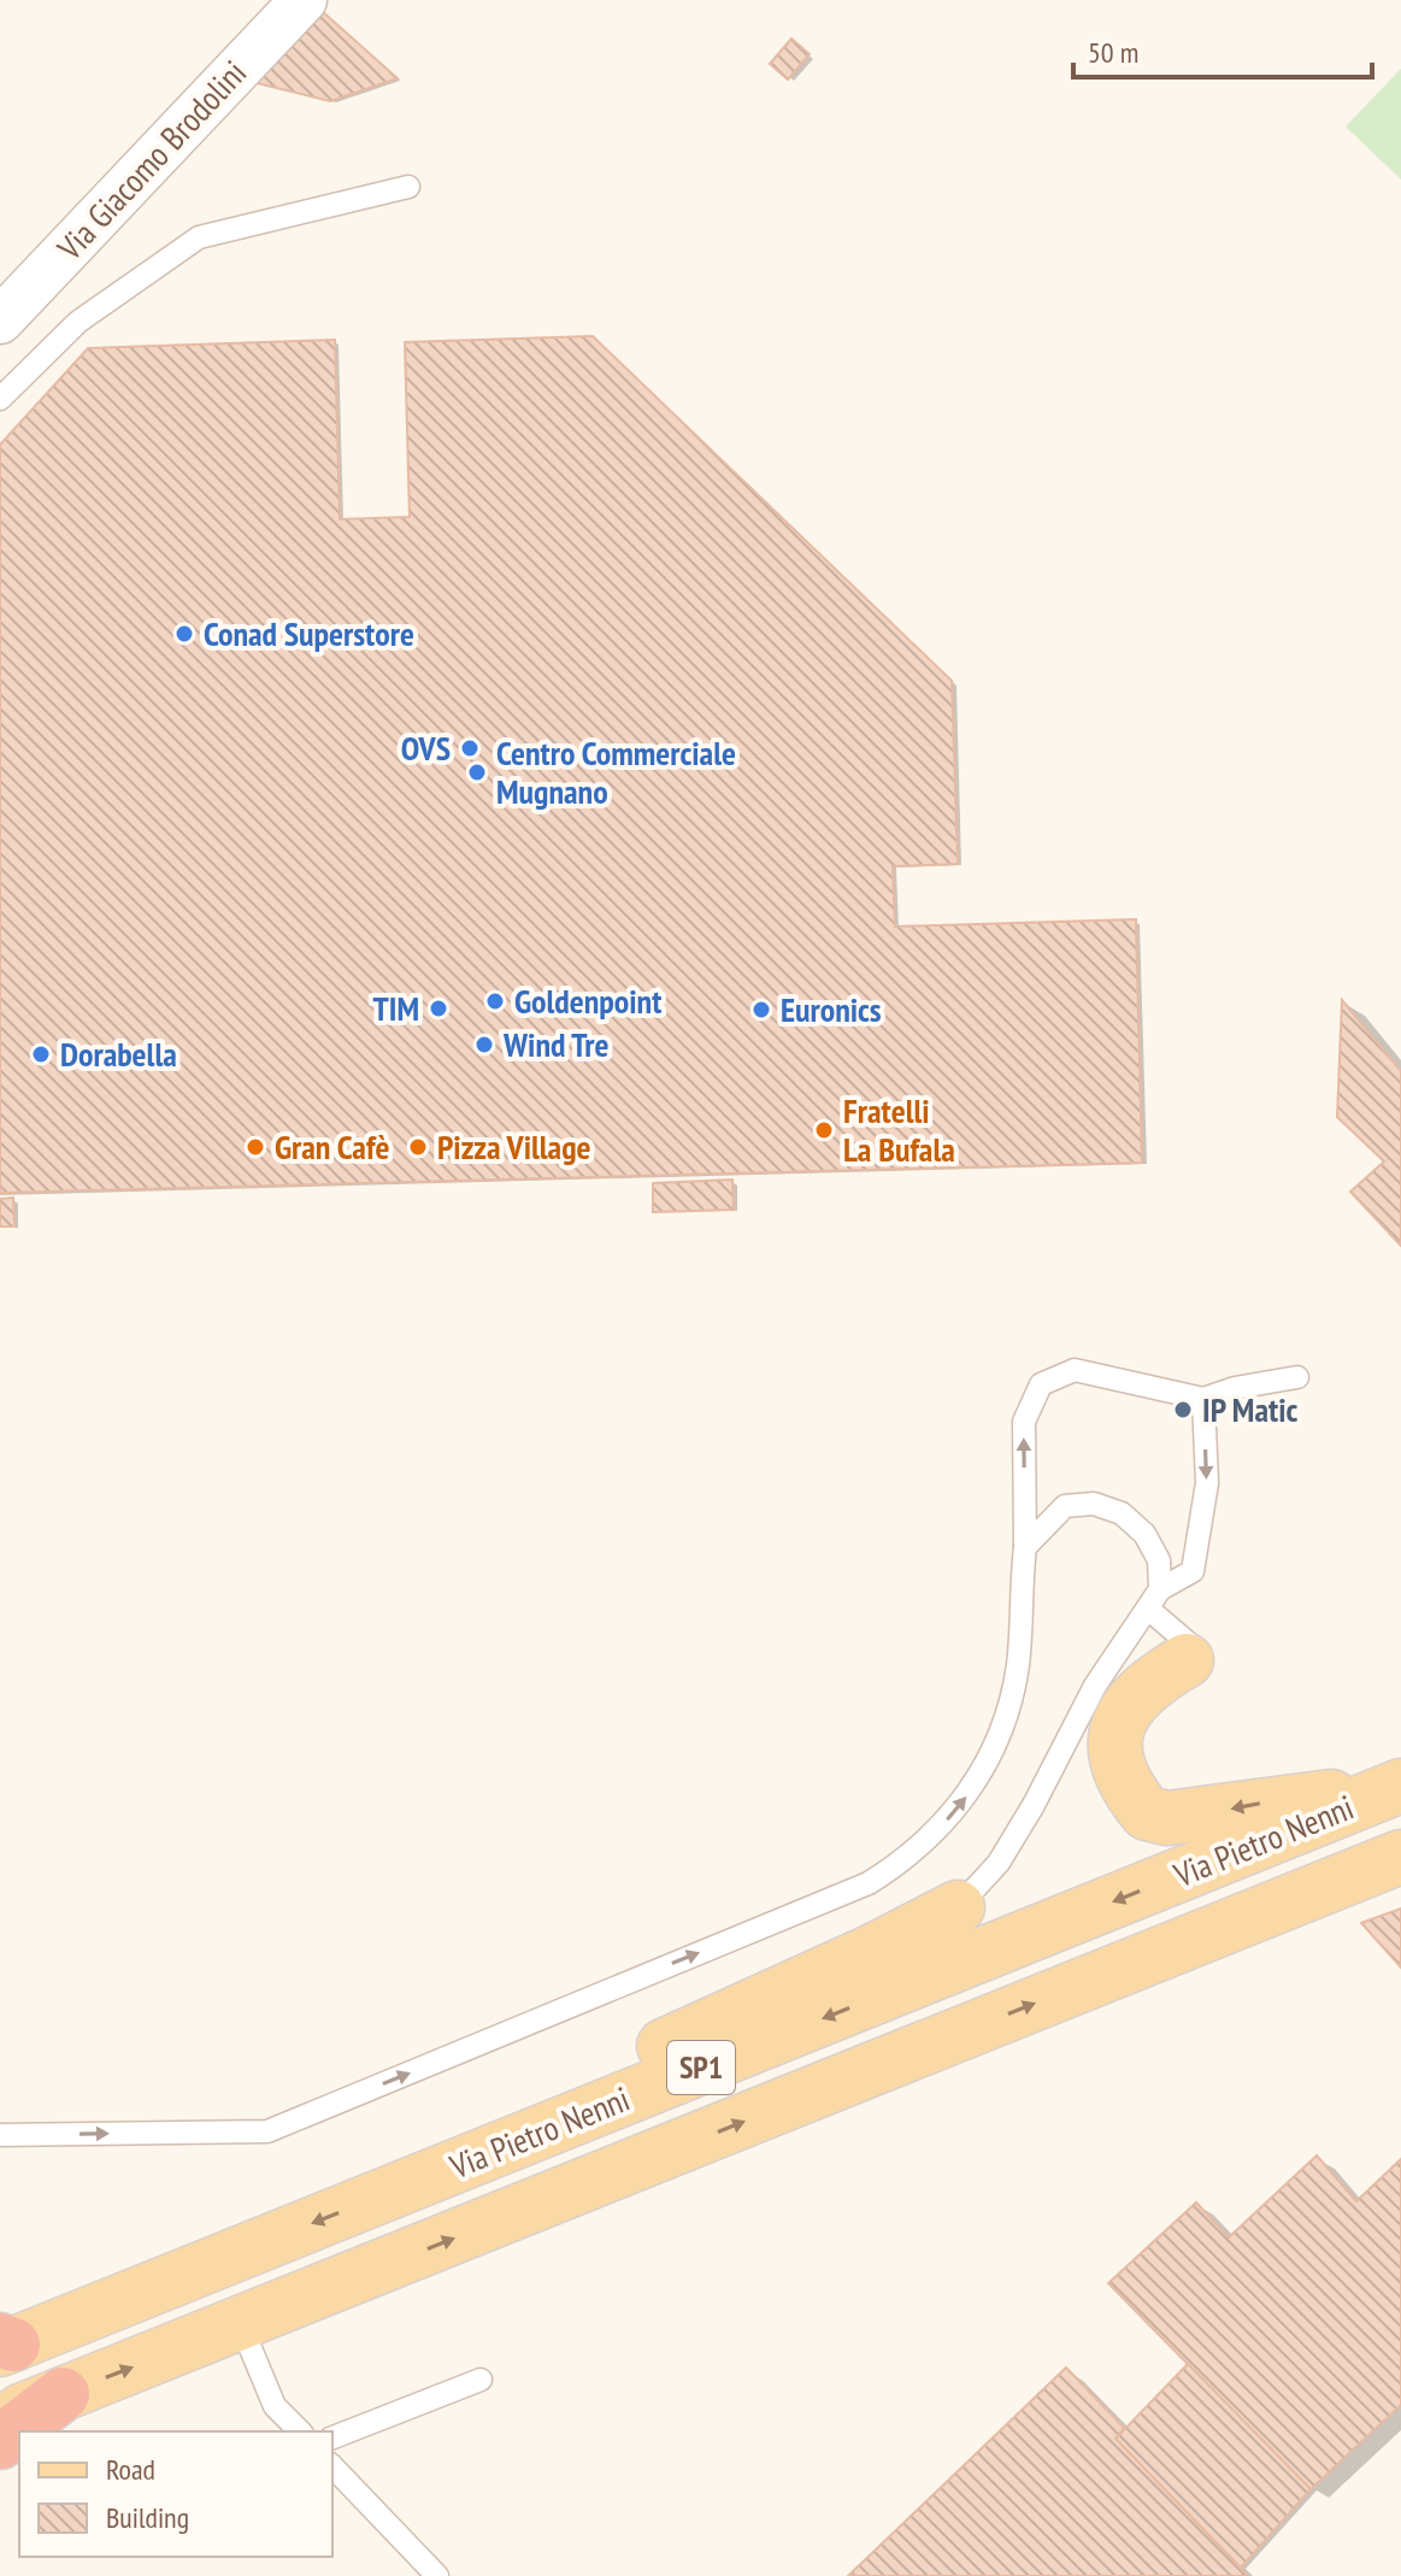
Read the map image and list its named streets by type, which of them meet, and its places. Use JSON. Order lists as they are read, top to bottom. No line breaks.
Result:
{"streets":{"main road":["Via Pietro Nenni","SP1"],"street":["Via Giacomo Brodolini"]},"places":["Conad Superstore","OVS","Centro Commerciale Mugnano","Goldenpoint","TIM","Euronics","Wind Tre","Dorabella","Fratelli La Bufala","Gran Cafè","Pizza Village","IP Matic"],"legend":["Road","Building"],"scale_bar":"50 m"}
